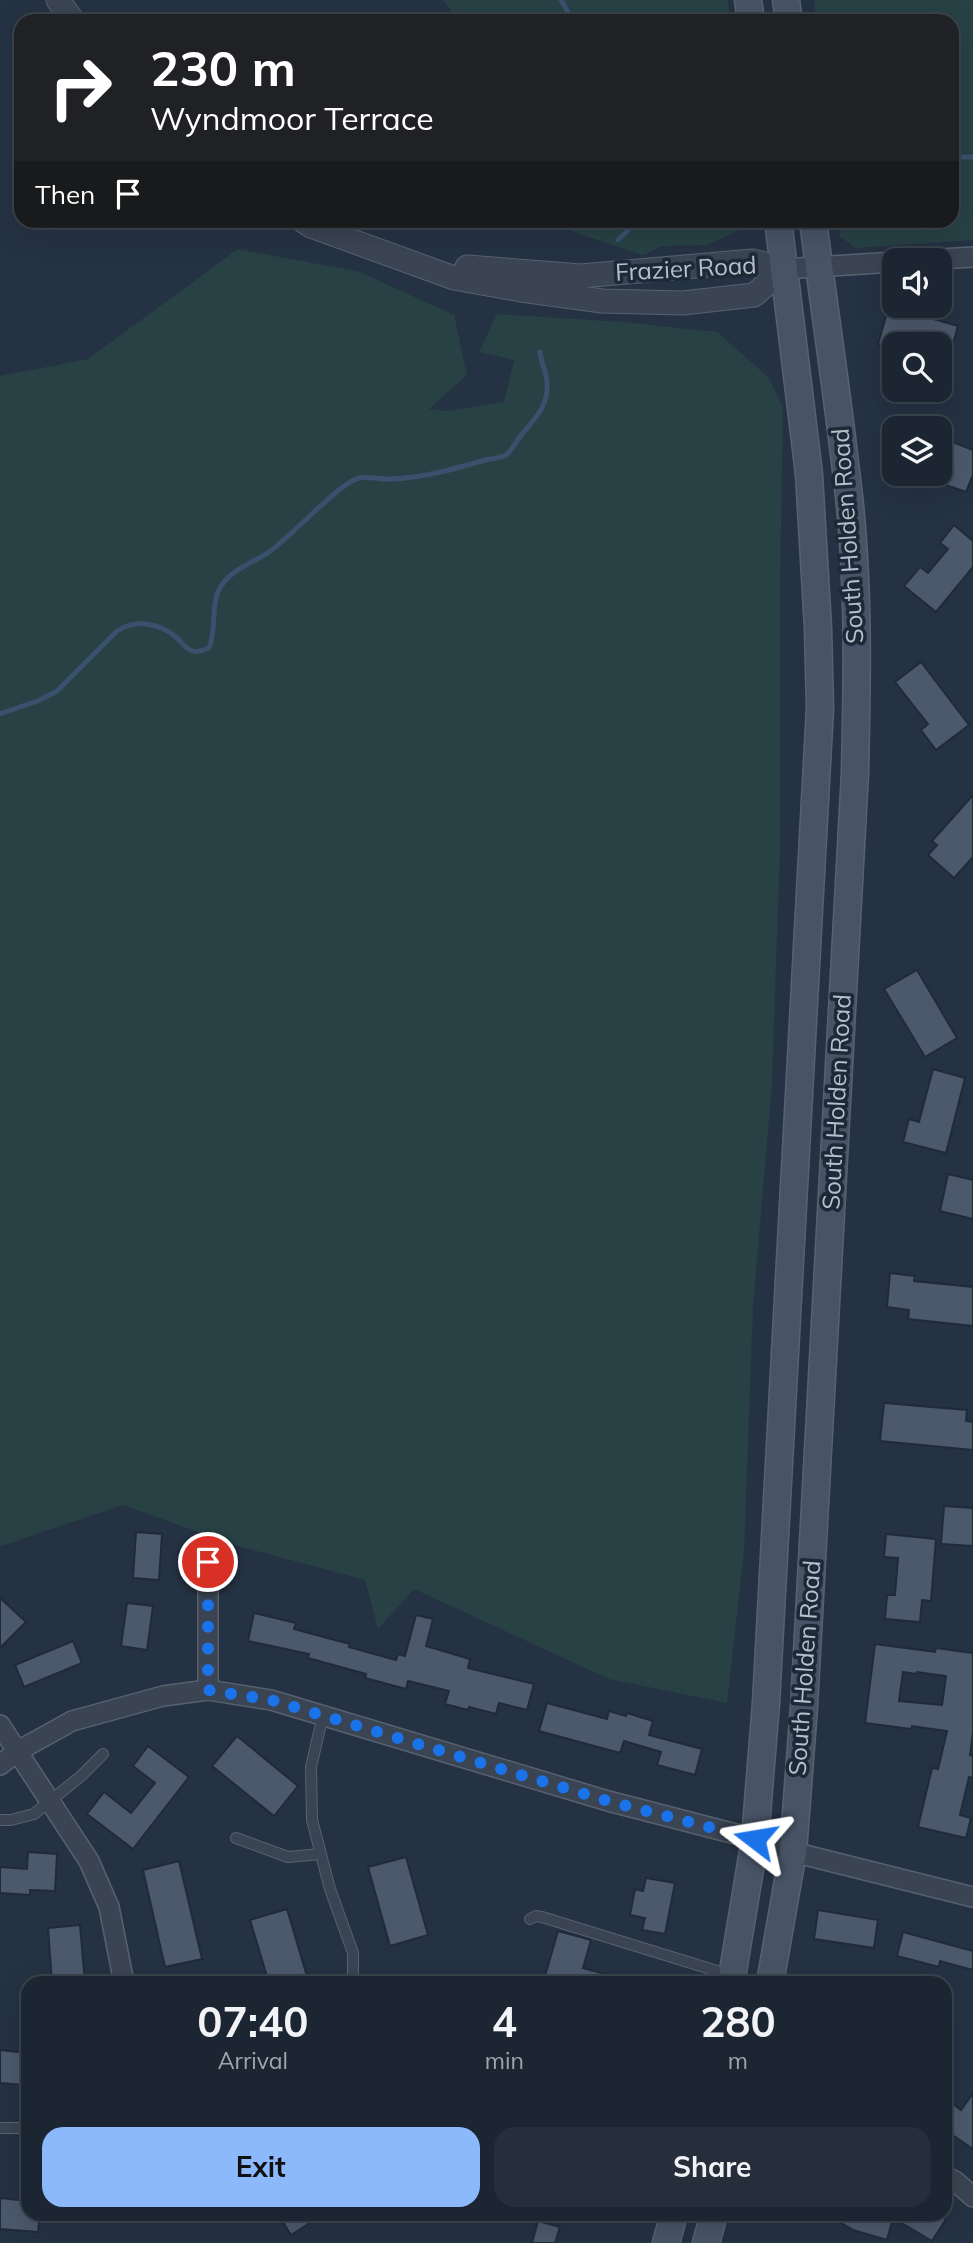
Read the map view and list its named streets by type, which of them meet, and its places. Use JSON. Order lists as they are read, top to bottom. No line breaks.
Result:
{"streets":{"main road":["South Holden Road"],"street":["Frazier Road"]},"crossings":[["Frazier Road","South Holden Road"]],"page":{"turn":["230 m","Wyndmoor Terrace"],"then":"Then","eta":["07:40","Arrival","4","min","280","m"],"buttons":["Exit","Share"]}}
